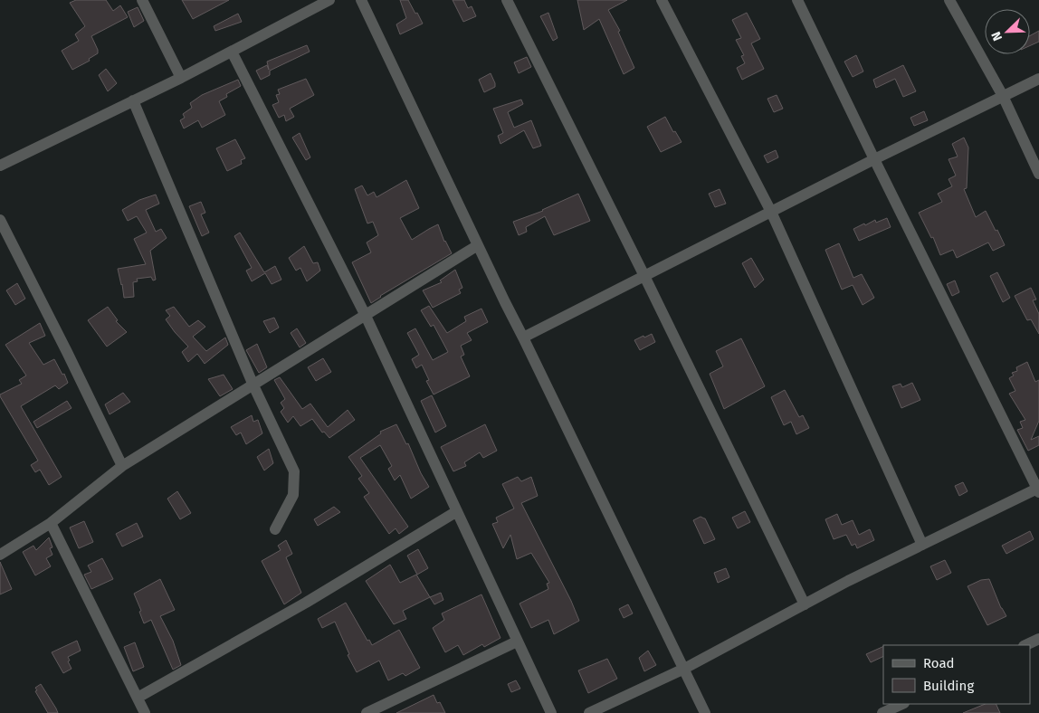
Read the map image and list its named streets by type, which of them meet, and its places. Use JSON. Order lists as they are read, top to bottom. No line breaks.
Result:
{"legend":["Road","Building"],"north":"bottom left"}
